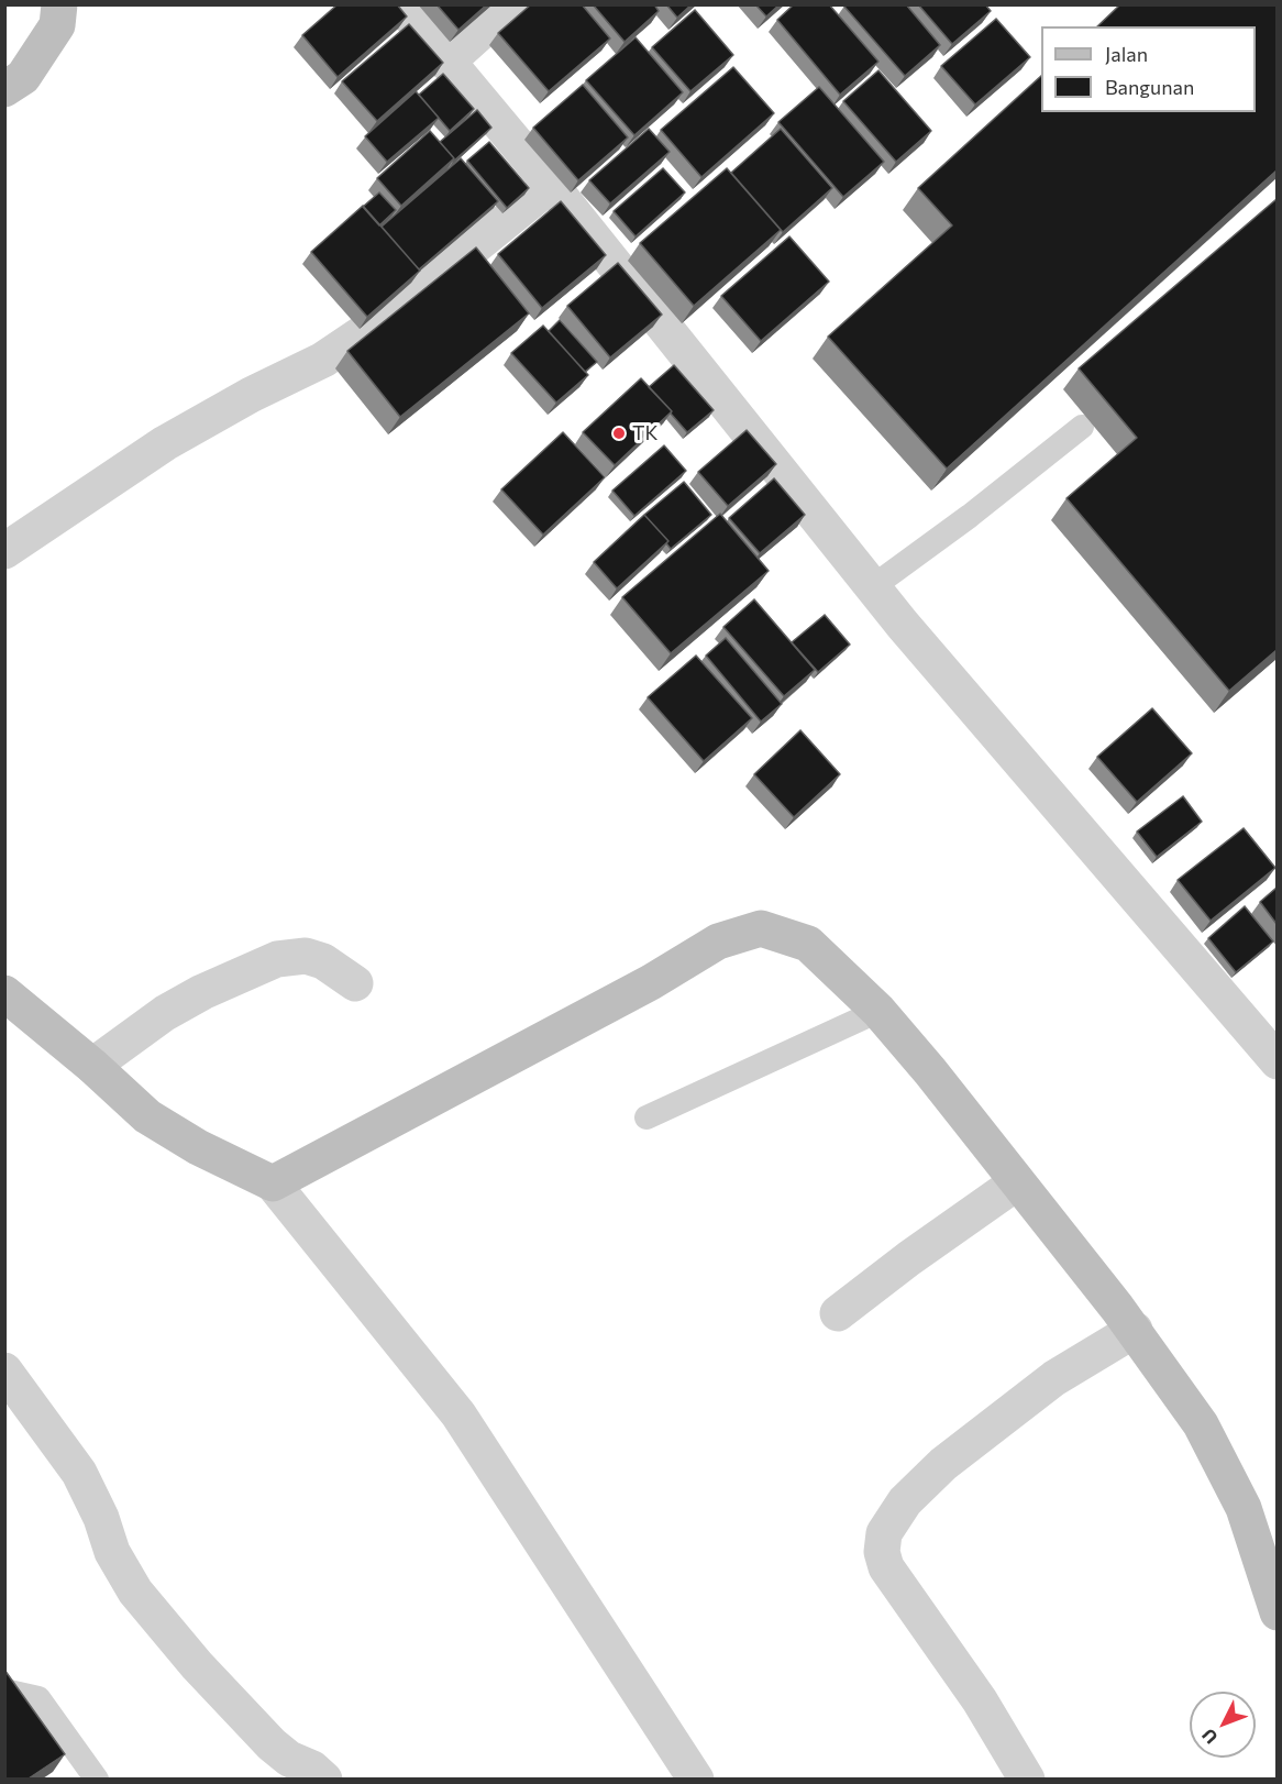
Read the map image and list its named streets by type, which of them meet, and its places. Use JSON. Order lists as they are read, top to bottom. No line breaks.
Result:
{"places":["TK"],"legend":["Jalan","Bangunan"],"north":"bottom left"}
